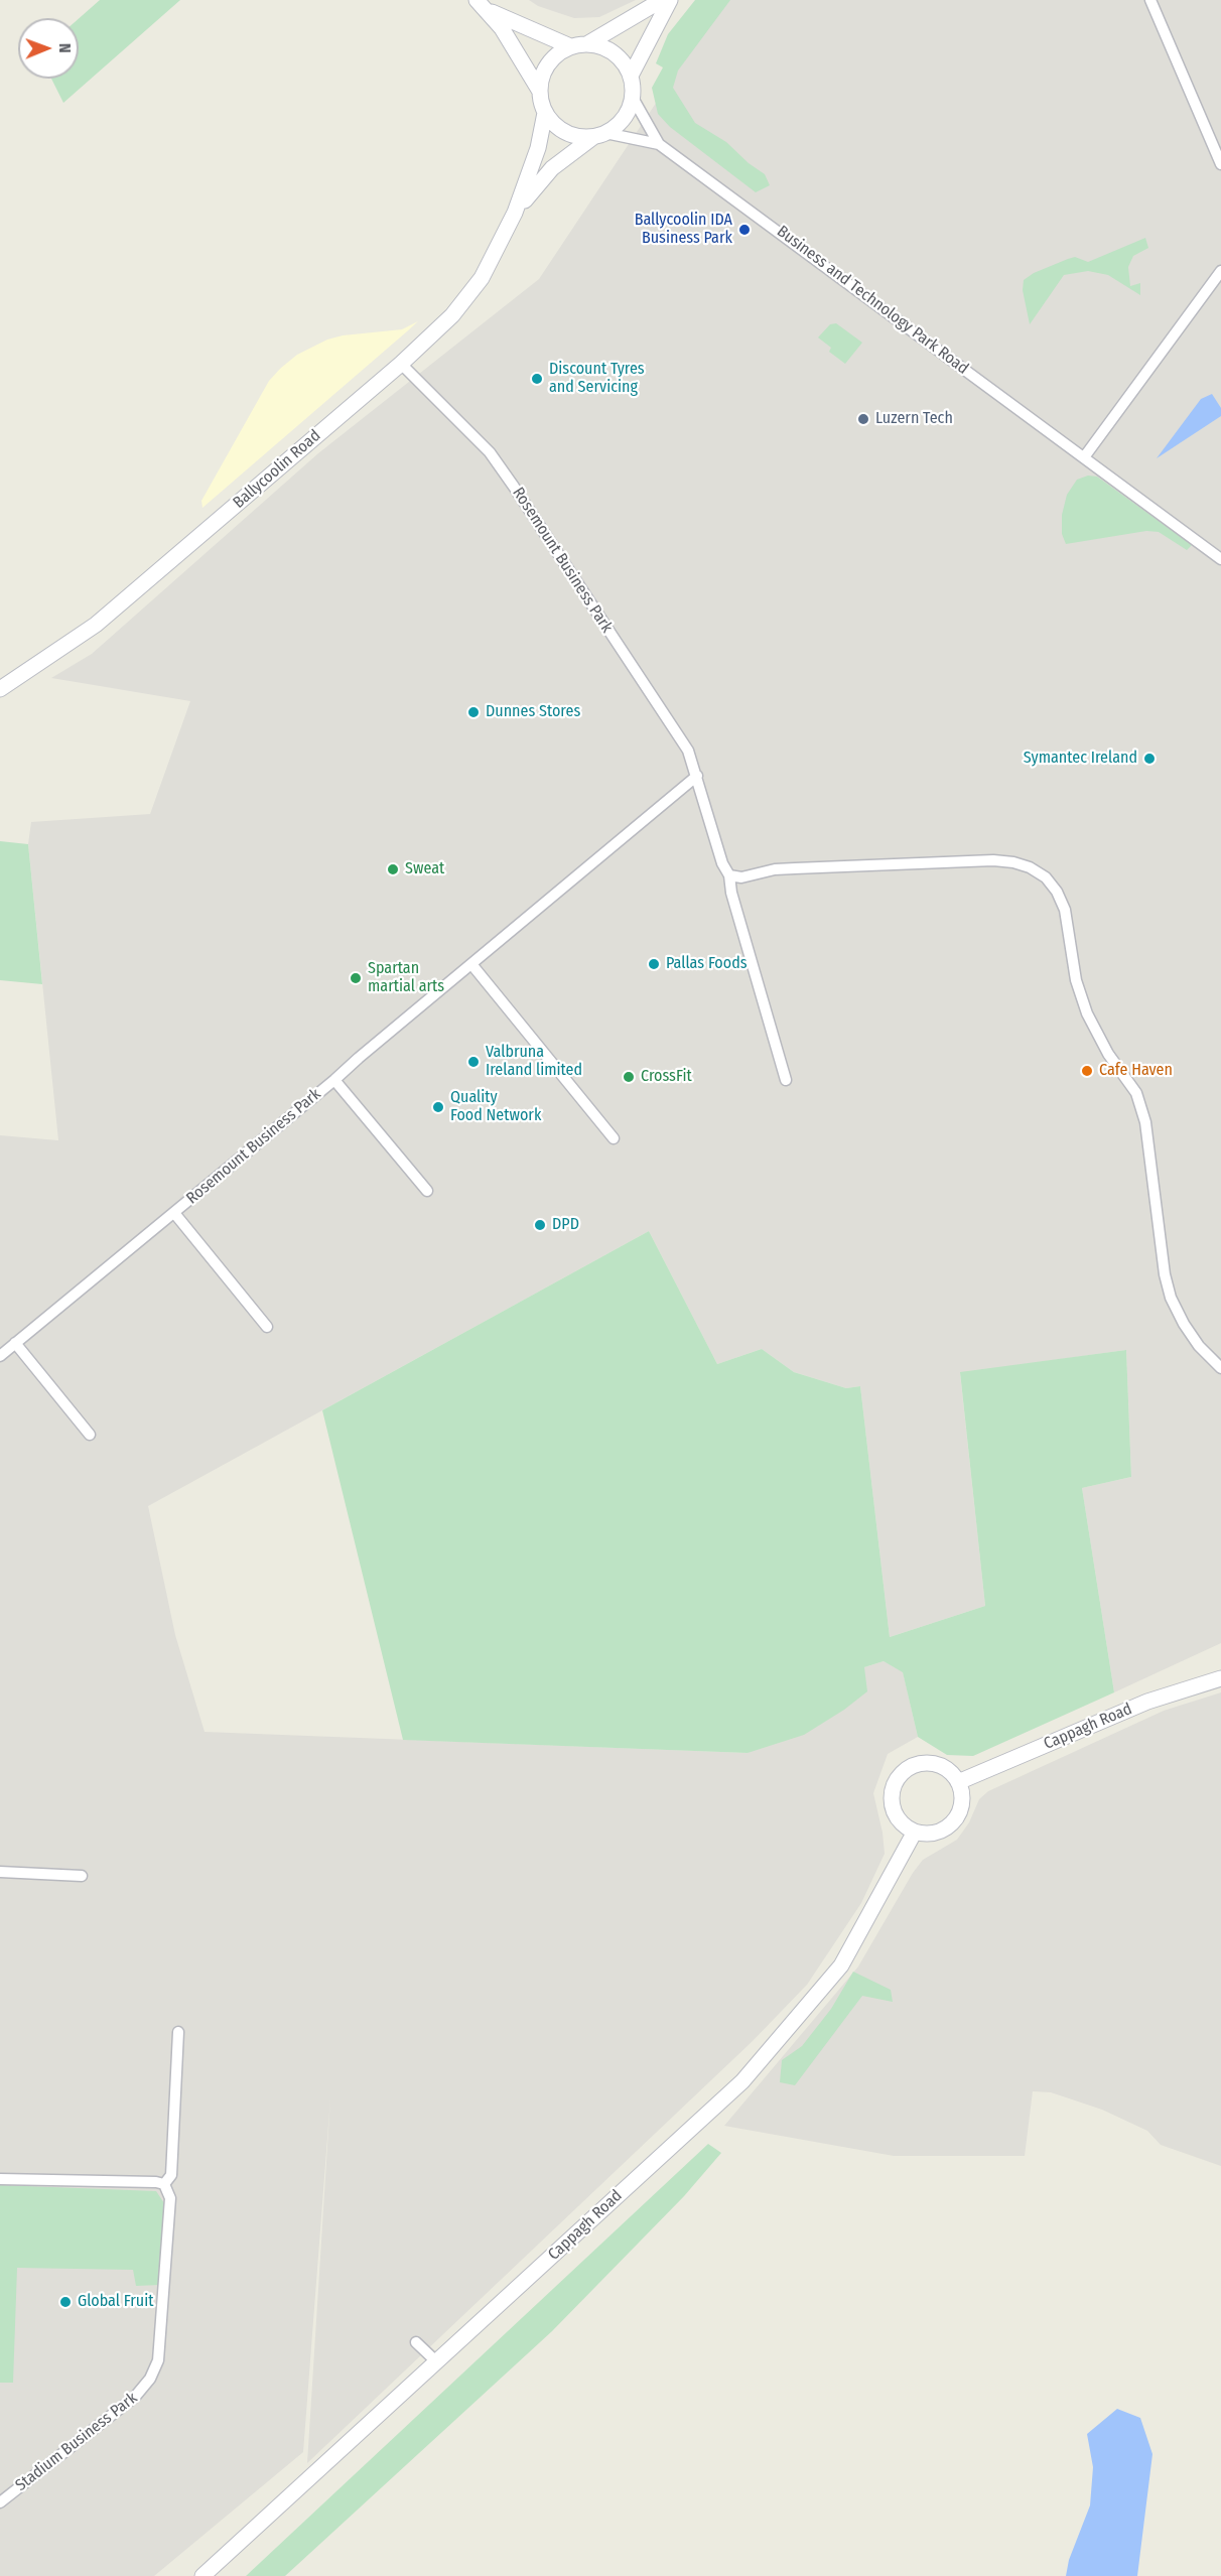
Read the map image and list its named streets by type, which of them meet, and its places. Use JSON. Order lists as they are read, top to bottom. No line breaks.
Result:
{"streets":{"street":["Business and Technology Park Road","Ballycoolin Road","Rosemount Business Park","Cappagh Road","Stadium Business Park"]},"crossings":[["Business and Technology Park Road","Ballycoolin Road"],["Ballycoolin Road","Rosemount Business Park"]],"places":["Ballycoolin IDA Business Park","Discount Tyres and Servicing","Luzern Tech","Dunnes Stores","Symantec Ireland","Sweat","Pallas Foods","Spartan martial arts","Valbruna Ireland limited","Cafe Haven","CrossFit","Quality Food Network","DPD","Global Fruit"],"north":"right"}
